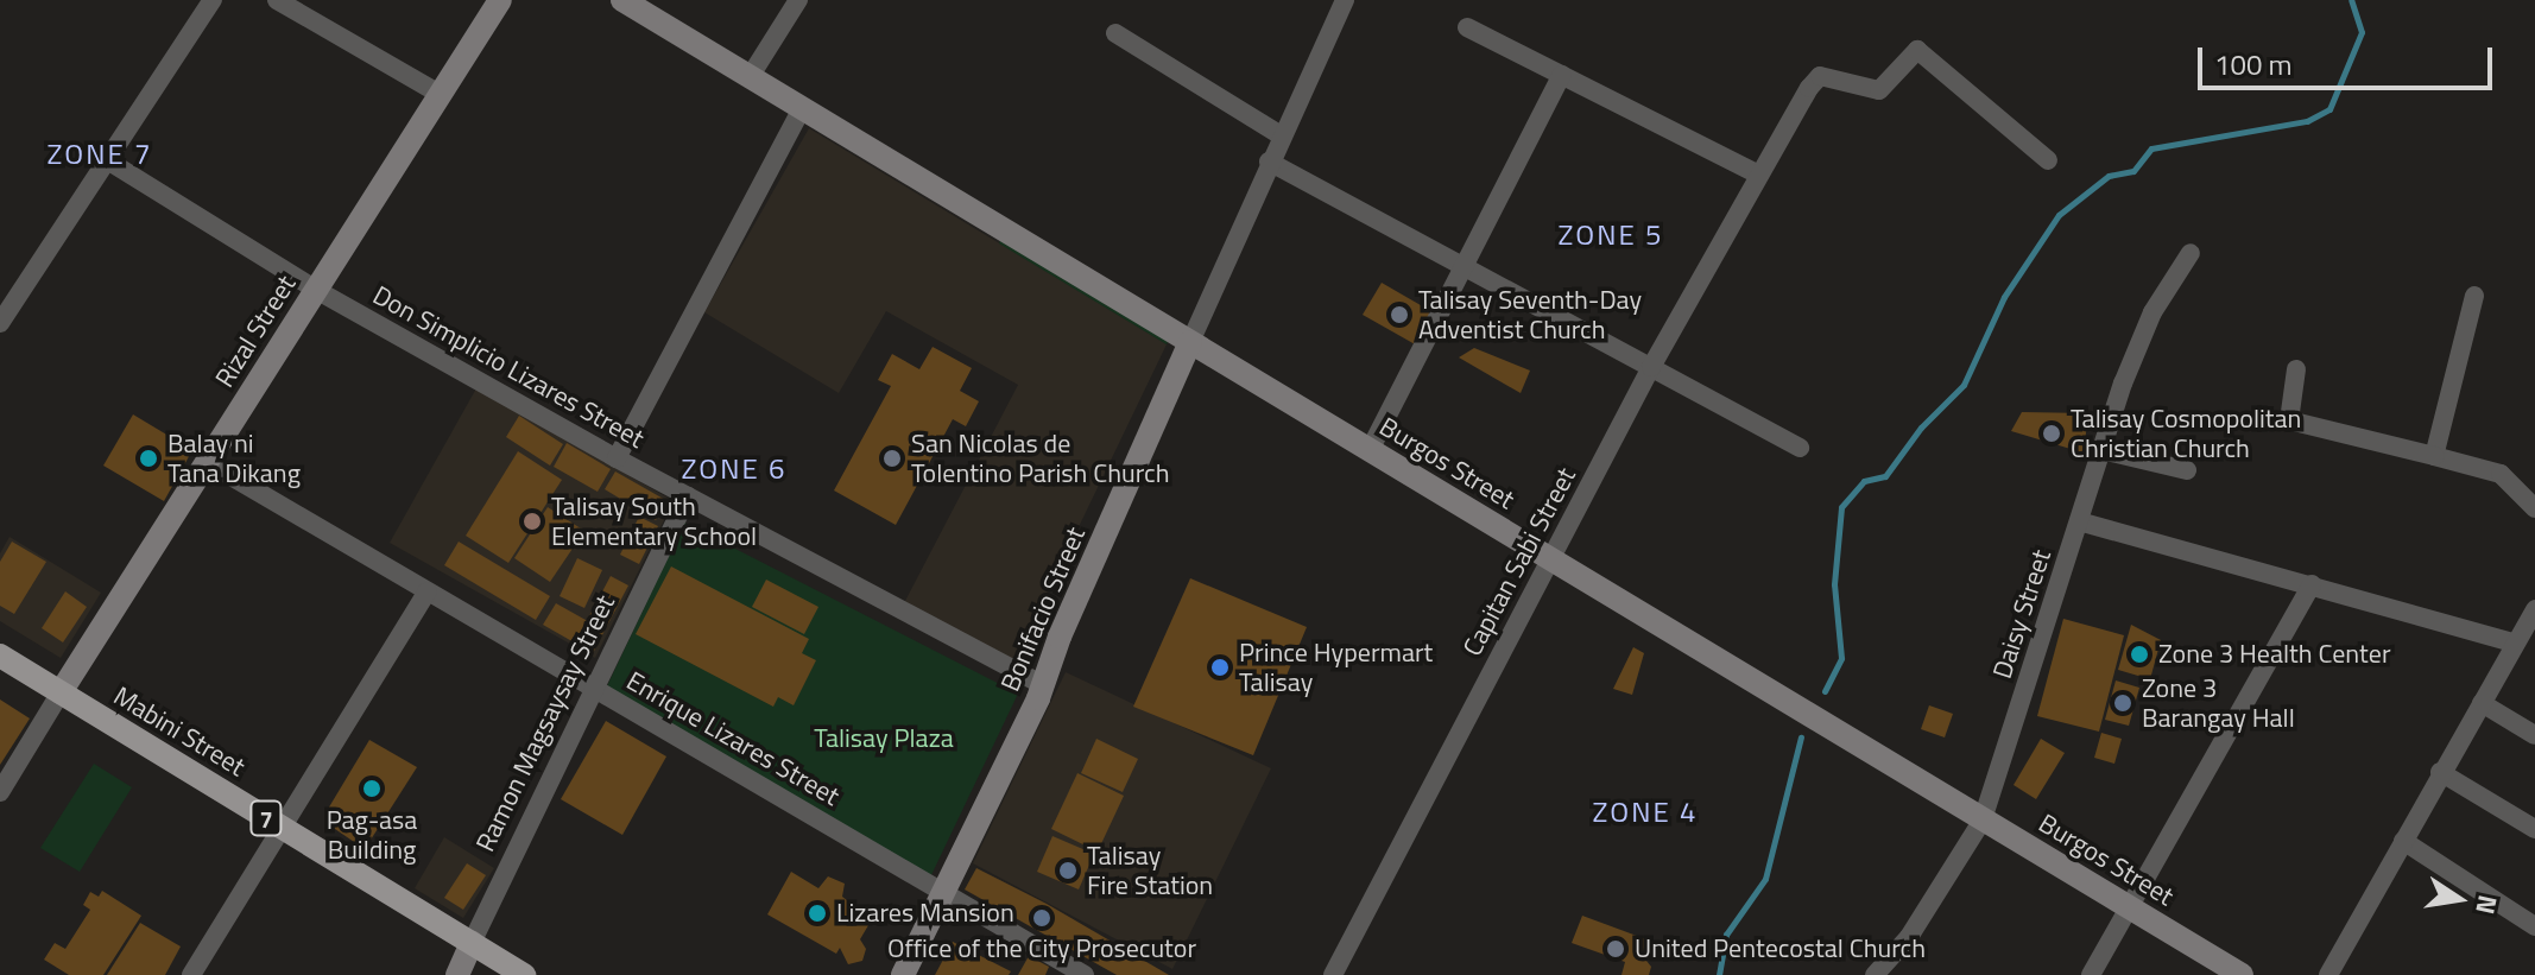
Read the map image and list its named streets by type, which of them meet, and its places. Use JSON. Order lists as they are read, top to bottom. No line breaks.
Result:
{"streets":{"main road":["Mabini Street","7"],"street":["Rizal Street","Don Simplicio Lizares Street","Burgos Street","Capitan Sabi Street","Bonifacio Street","Daisy Street","Ramon Magsaysay Street","Enrique Lizares Street"]},"crossings":[["Rizal Street","Don Simplicio Lizares Street"],["Rizal Street","Mabini Street"],["Rizal Street","Enrique Lizares Street"],["Don Simplicio Lizares Street","Bonifacio Street"],["Don Simplicio Lizares Street","Ramon Magsaysay Street"],["Burgos Street","Capitan Sabi Street"],["Burgos Street","Bonifacio Street"],["Burgos Street","Daisy Street"],["Bonifacio Street","Enrique Lizares Street"],["Ramon Magsaysay Street","Mabini Street"],["Ramon Magsaysay Street","Enrique Lizares Street"]],"districts":["ZONE 7","ZONE 5","ZONE 6","ZONE 4"],"parks":["Talisay Plaza"],"places":["Talisay Seventh-Day Adventist Church","Talisay Cosmopolitan Christian Church","Balay ni Tana Dikang","San Nicolas de Tolentino Parish Church","Talisay South Elementary School","Zone 3 Health Center","Prince Hypermart Talisay","Zone 3 Barangay Hall","Pag-asa Building","Talisay Fire Station","Lizares Mansion","Office of the City Prosecutor","United Pentecostal Church"],"scale_bar":"100 m","north":"right"}
